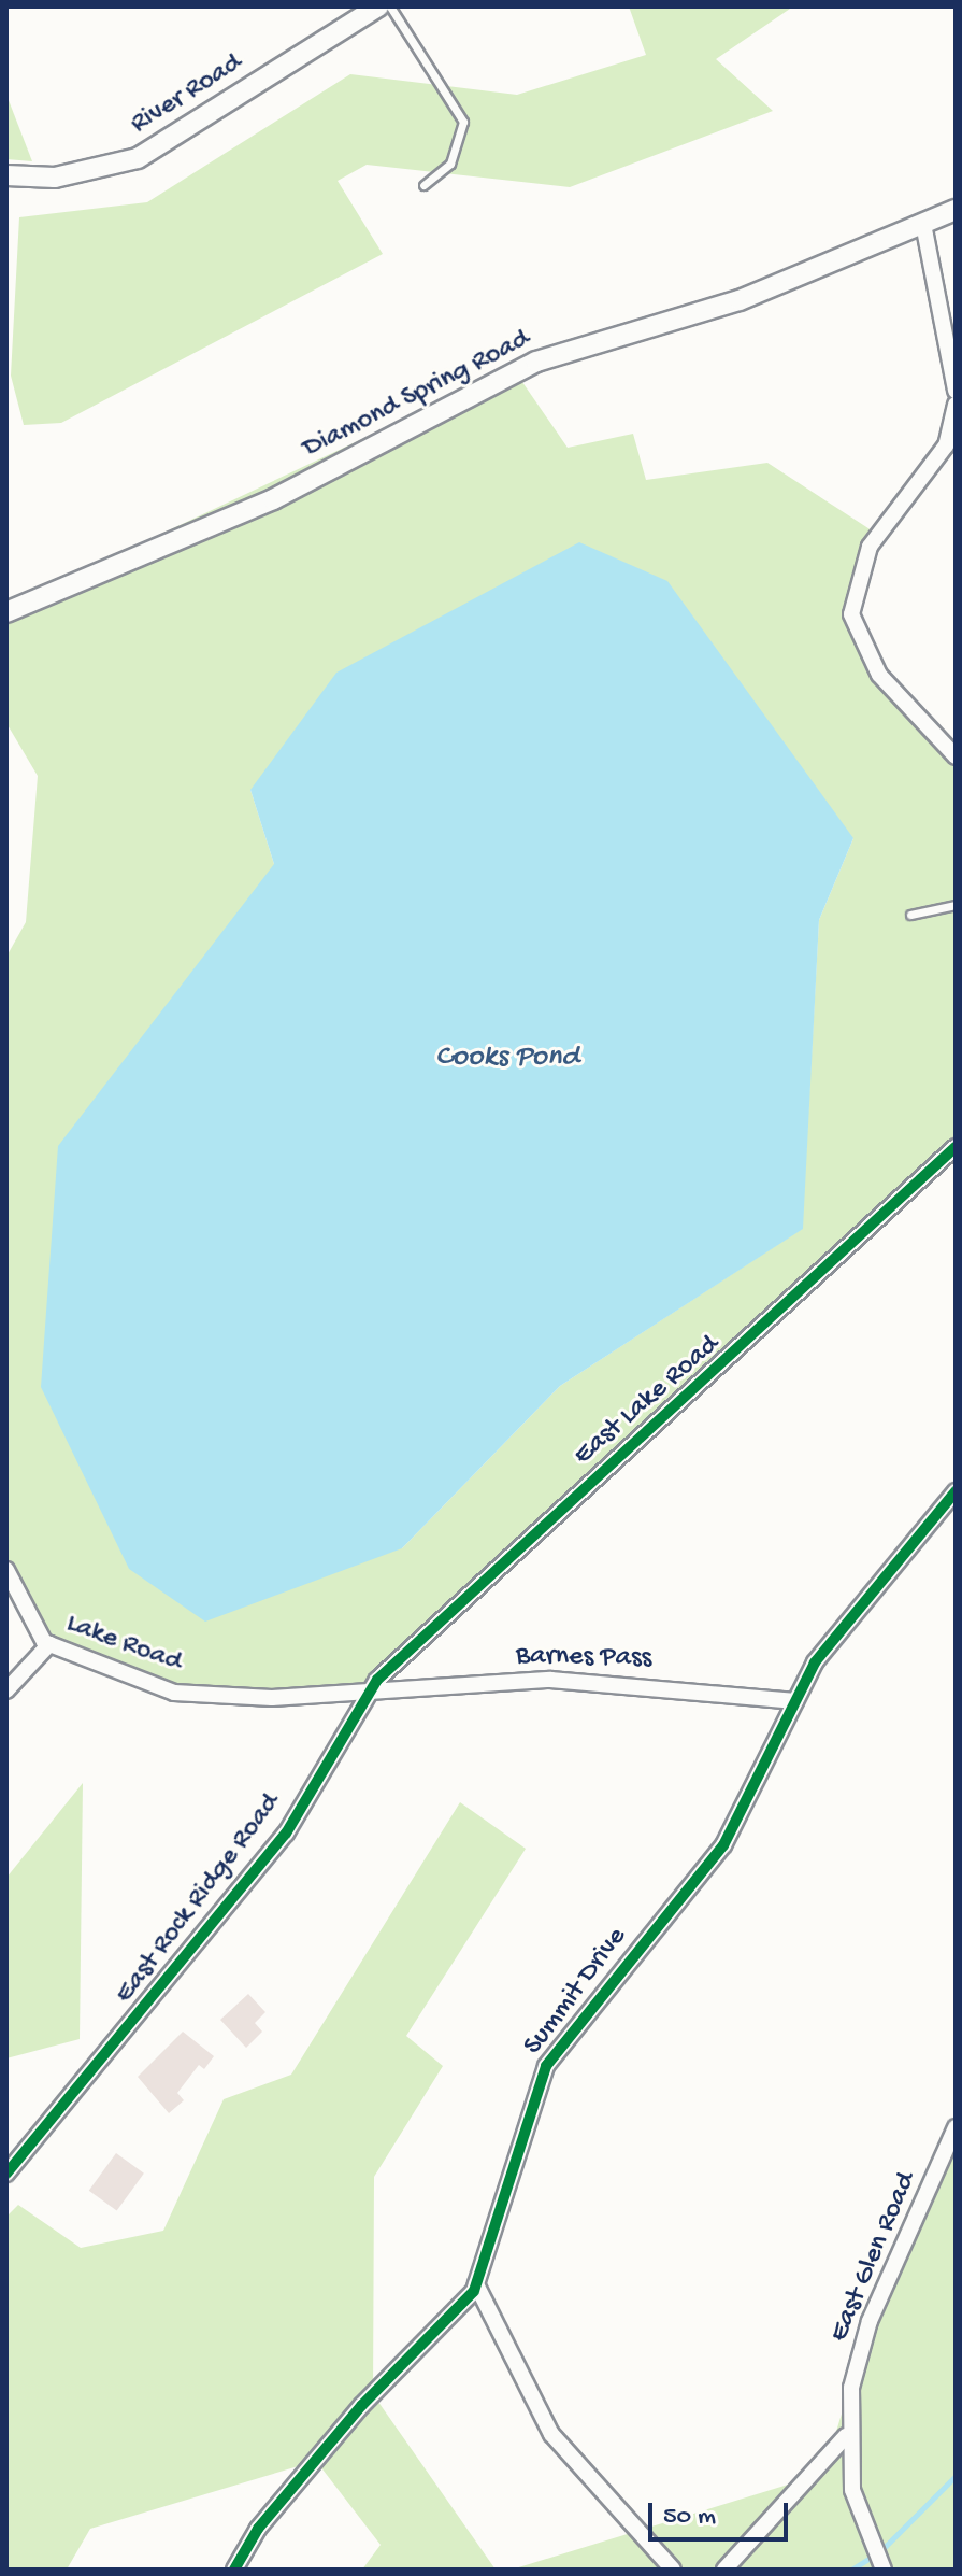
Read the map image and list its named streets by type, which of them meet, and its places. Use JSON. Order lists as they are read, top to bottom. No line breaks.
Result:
{"streets":{"street":["River Road","Diamond Spring Road","East Lake Road","Lake Road","Barnes Pass","East Rock Ridge Road","Summit Drive","East Glen Road"]},"crossings":[["East Lake Road","Lake Road"],["East Lake Road","Barnes Pass"],["East Lake Road","East Rock Ridge Road"],["Lake Road","Barnes Pass"],["Lake Road","East Rock Ridge Road"],["Barnes Pass","East Rock Ridge Road"],["Barnes Pass","Summit Drive"]],"water":["Cooks Pond"],"scale_bar":"50 m"}
